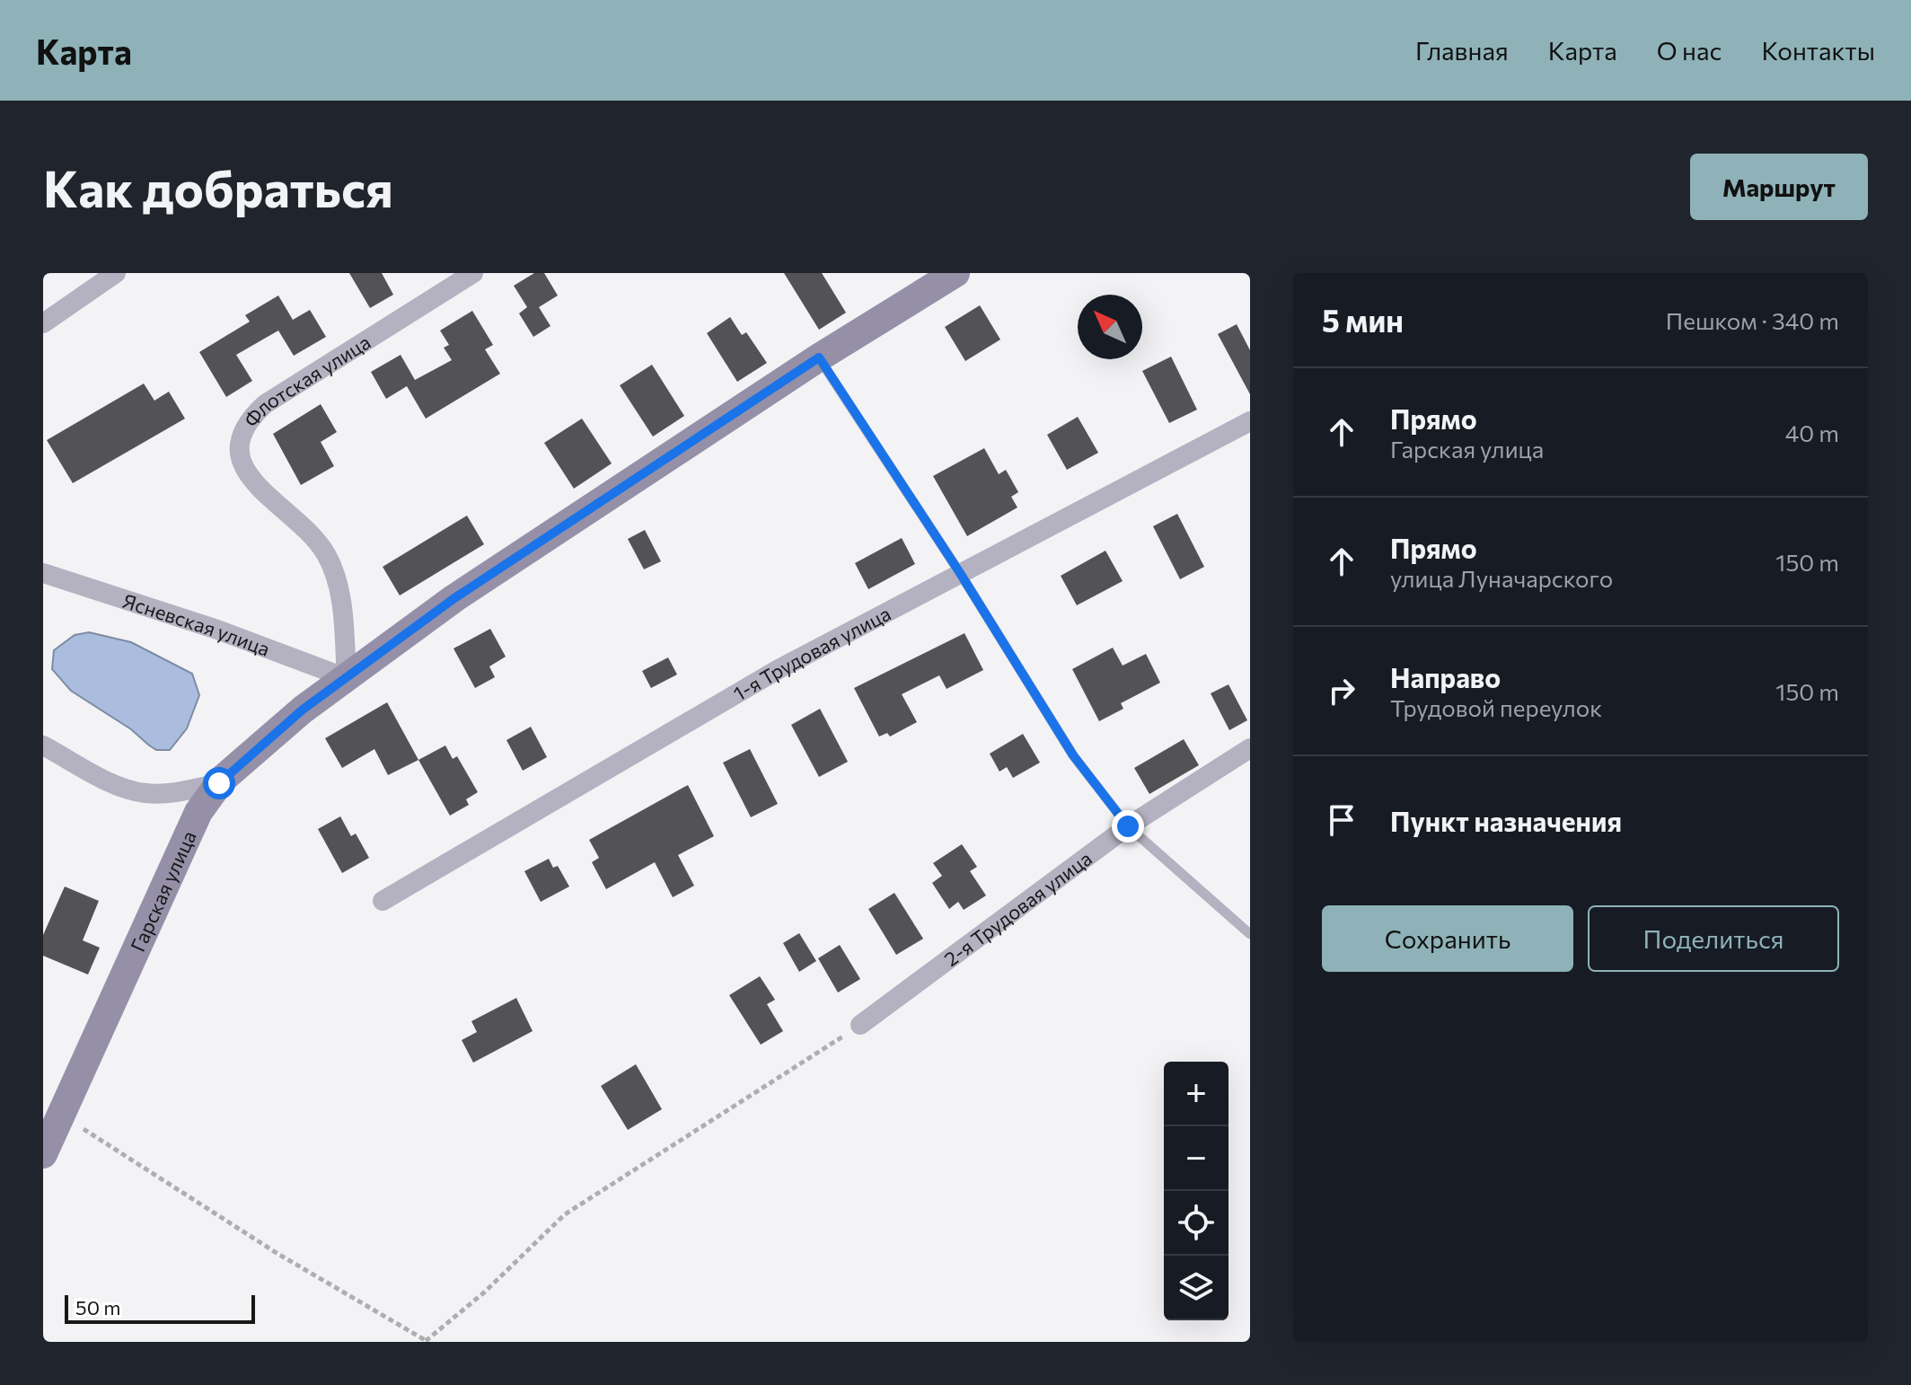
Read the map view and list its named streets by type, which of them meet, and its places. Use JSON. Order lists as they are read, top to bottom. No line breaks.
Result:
{"streets":{"main road":["Гарская улица"],"street":["Флотская улица","Ясневская улица","1-я Трудовая улица","2-я Трудовая улица"]},"crossings":[["Флотская улица","Ясневская улица"],["Флотская улица","Гарская улица"],["Ясневская улица","Гарская улица"]],"scale_bar":"50 m","north":"top left","page":{"header":"Карта","nav":["Главная","Карта","О нас","Контакты"],"buttons":["Маршрут",["Сохранить","Поделиться"]],"title":"Как добраться","heading":["5 мин","Пешком · 340 m"],"list":[["Прямо","Гарская улица","40 m"],["Прямо","улица Луначарского","150 m"],["Направо","Трудовой переулок","150 m"],"Пункт назначения"],"map_buttons":["+","−"],"scale":"50 m"}}
